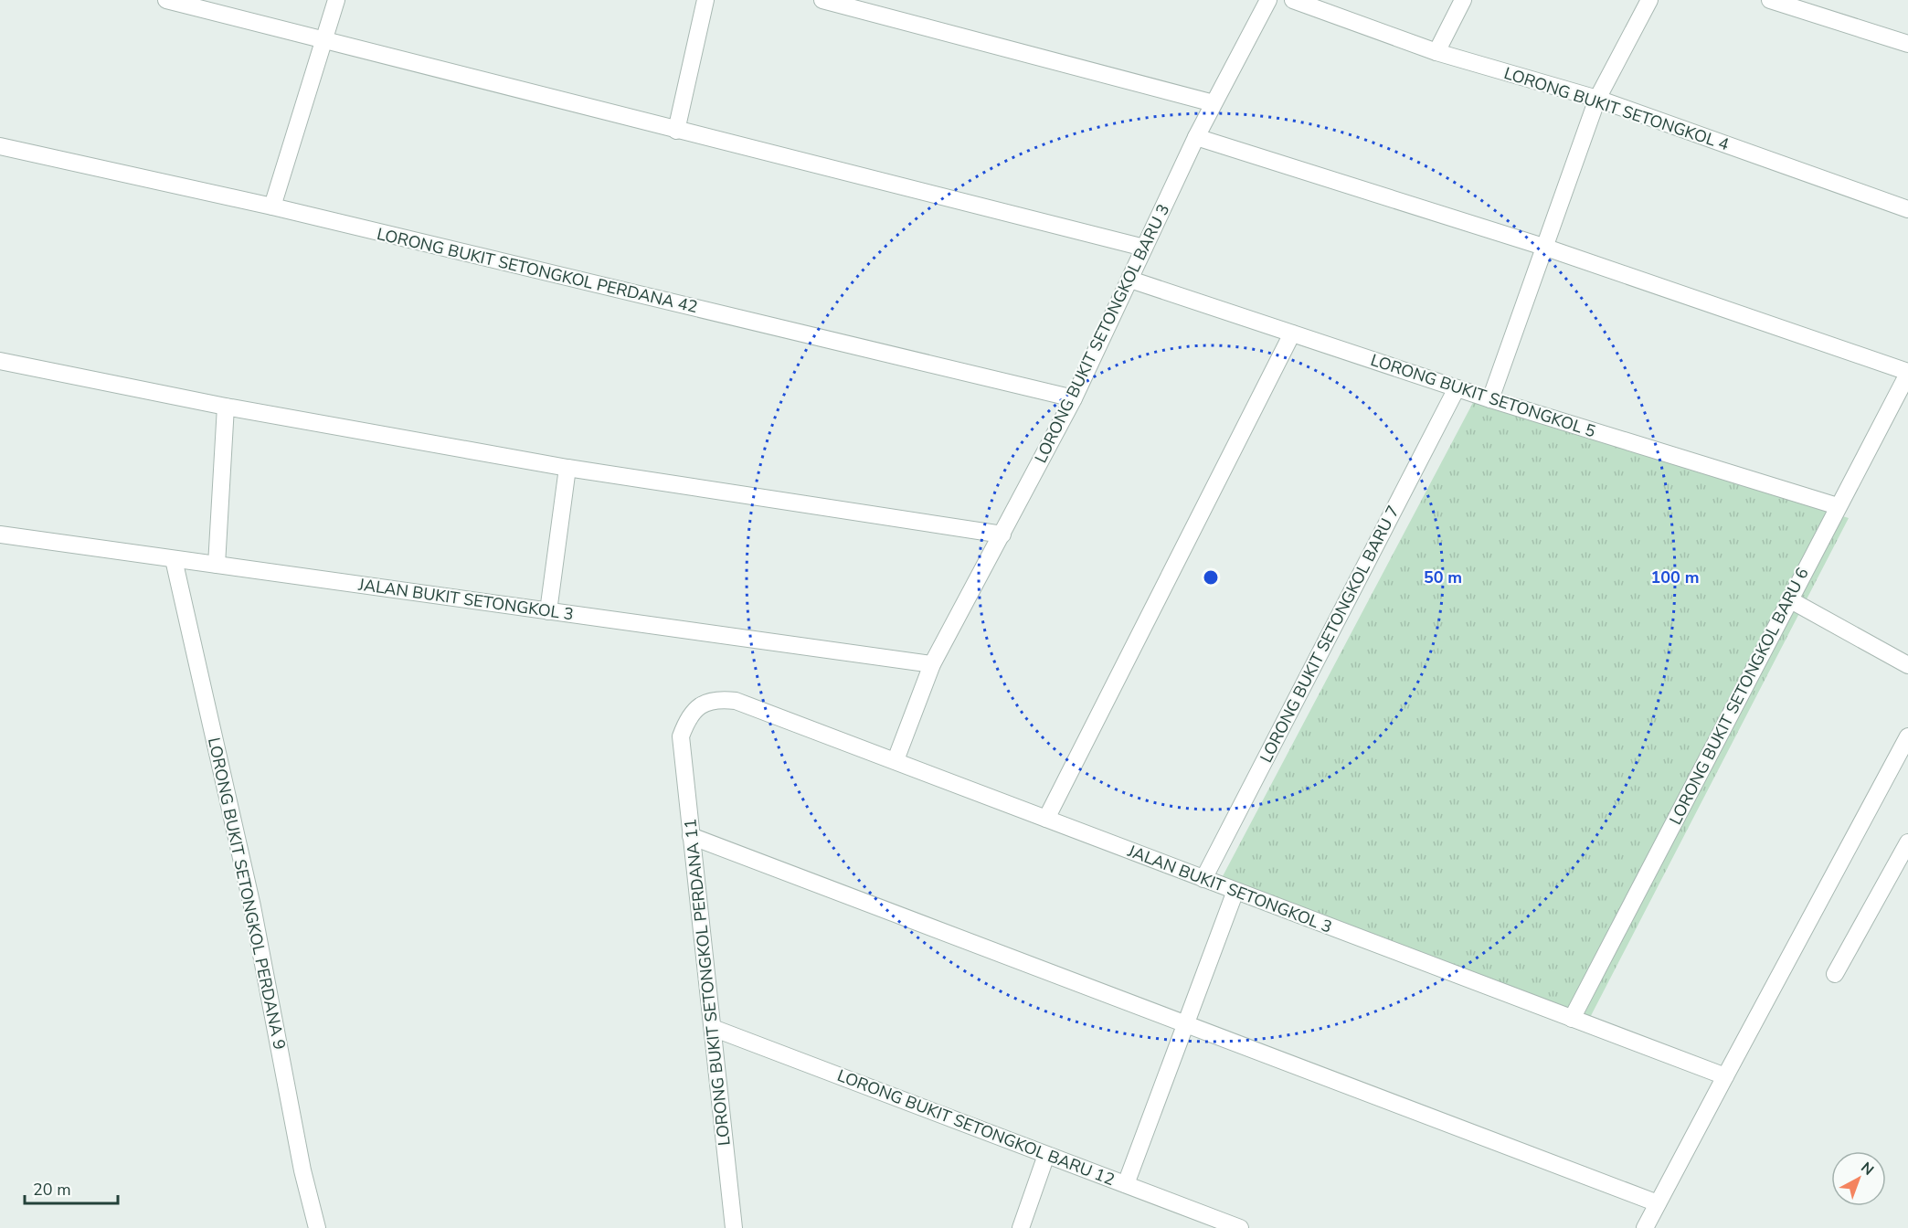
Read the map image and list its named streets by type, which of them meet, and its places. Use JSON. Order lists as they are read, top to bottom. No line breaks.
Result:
{"streets":{"street":["LORONG BUKIT SETONGKOL 4","LORONG BUKIT SETONGKOL PERDANA 42","LORONG BUKIT SETONGKOL BARU 3","LORONG BUKIT SETONGKOL 5","JALAN BUKIT SETONGKOL 3","LORONG BUKIT SETONGKOL BARU 7","LORONG BUKIT SETONGKOL BARU 6","LORONG BUKIT SETONGKOL PERDANA 9","LORONG BUKIT SETONGKOL PERDANA 11","LORONG BUKIT SETONGKOL BARU 12"]},"crossings":[["LORONG BUKIT SETONGKOL PERDANA 42","LORONG BUKIT SETONGKOL BARU 3"],["LORONG BUKIT SETONGKOL BARU 3","LORONG BUKIT SETONGKOL 5"],["LORONG BUKIT SETONGKOL BARU 3","JALAN BUKIT SETONGKOL 3"],["LORONG BUKIT SETONGKOL 5","LORONG BUKIT SETONGKOL BARU 7"],["LORONG BUKIT SETONGKOL 5","LORONG BUKIT SETONGKOL BARU 6"],["JALAN BUKIT SETONGKOL 3","LORONG BUKIT SETONGKOL BARU 7"],["JALAN BUKIT SETONGKOL 3","LORONG BUKIT SETONGKOL BARU 6"],["JALAN BUKIT SETONGKOL 3","LORONG BUKIT SETONGKOL PERDANA 9"],["JALAN BUKIT SETONGKOL 3","LORONG BUKIT SETONGKOL PERDANA 11"],["LORONG BUKIT SETONGKOL PERDANA 11","LORONG BUKIT SETONGKOL BARU 12"]],"scale_bar":"20 m","north":"top right","rings":["50 m","100 m"]}
